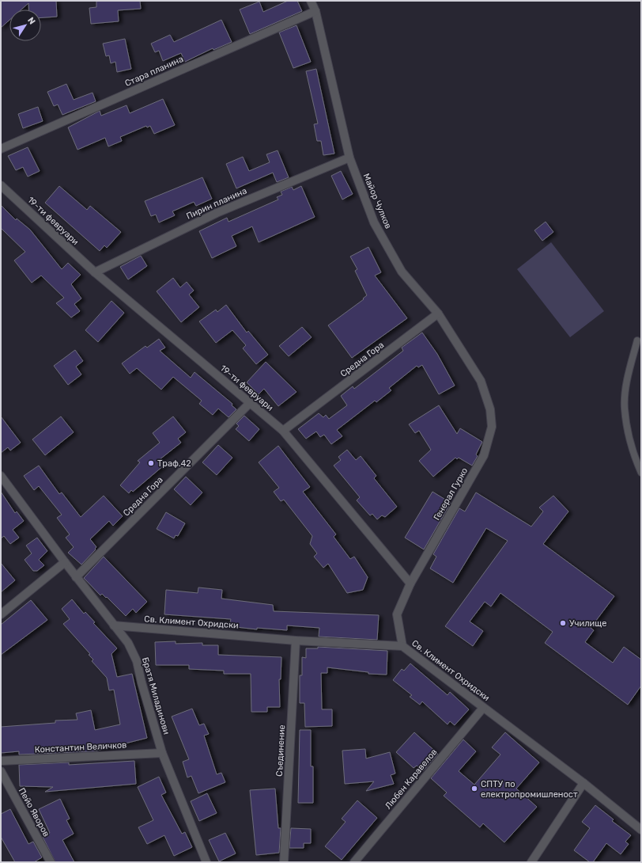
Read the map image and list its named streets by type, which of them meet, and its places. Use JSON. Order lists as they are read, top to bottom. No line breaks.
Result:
{"streets":{"street":["Стара планина","Майор Чулков","Пирин планина","19-ти февруари","Средна Гора","Генерал Гурко","Св. Климент Охридски","Братя Миладинови","Константин Величков","Съединение","Любен Каравелов","Пейо Яворов"]},"crossings":[["Стара планина","Майор Чулков"],["Майор Чулков","Пирин планина"],["Майор Чулков","Средна Гора"],["Майор Чулков","Генерал Гурко"],["Пирин планина","19-ти февруари"],["19-ти февруари","Средна Гора"],["19-ти февруари","Генерал Гурко"],["Средна Гора","Братя Миладинови"],["Св. Климент Охридски","Братя Миладинови"],["Св. Климент Охридски","Съединение"],["Св. Климент Охридски","Любен Каравелов"],["Братя Миладинови","Константин Величков"]],"places":["Траф.42","Училище","СПТУ по електропромишленост"],"north":"top right"}
